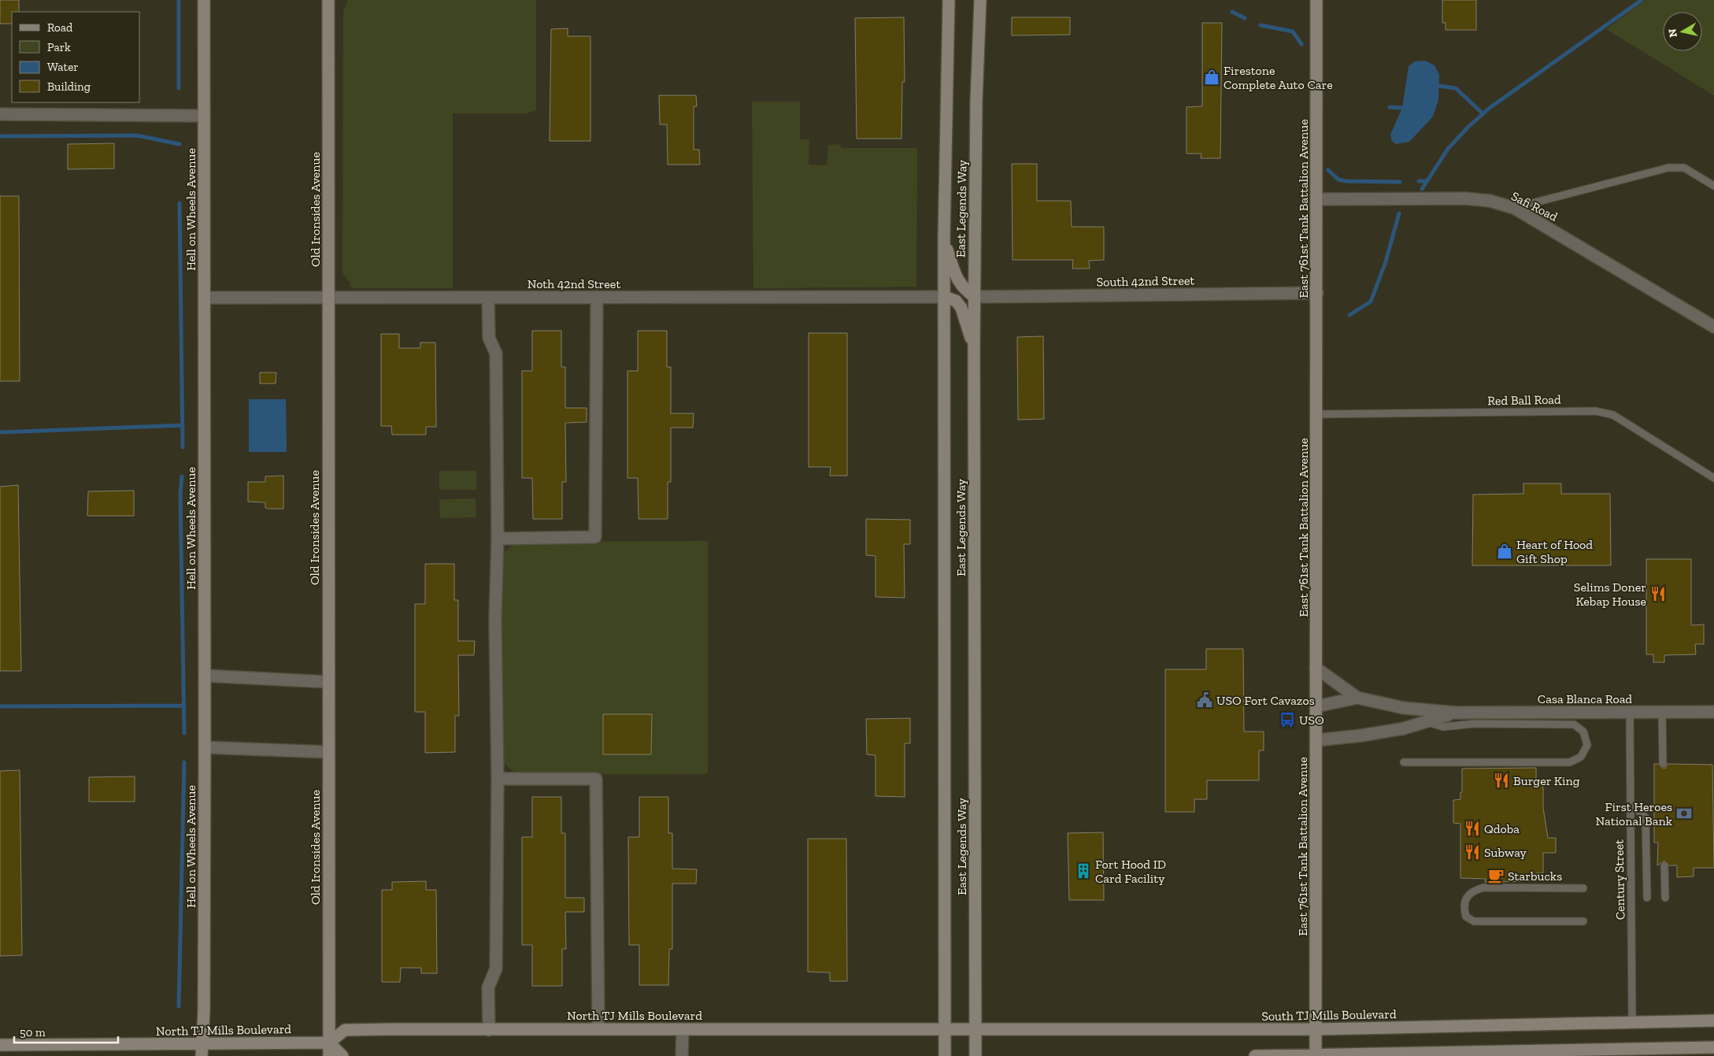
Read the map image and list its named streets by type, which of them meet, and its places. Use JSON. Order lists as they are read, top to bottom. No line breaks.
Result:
{"streets":{"street":["Safi Road","East Legends Way","East 761st Tank Battalion Avenue","Hell on Wheels Avenue","Old Ironsides Avenue","South 42nd Street","Noth 42nd Street","Casa Blanca Road","North TJ Mills Boulevard","South TJ Mills Boulevard"],"lane":["Red Ball Road","Century Street"]},"crossings":[["Safi Road","East 761st Tank Battalion Avenue"],["East Legends Way","South 42nd Street"],["East Legends Way","Noth 42nd Street"],["East Legends Way","North TJ Mills Boulevard"],["East Legends Way","South TJ Mills Boulevard"],["East 761st Tank Battalion Avenue","South 42nd Street"],["East 761st Tank Battalion Avenue","Red Ball Road"],["East 761st Tank Battalion Avenue","Casa Blanca Road"],["East 761st Tank Battalion Avenue","South TJ Mills Boulevard"],["Hell on Wheels Avenue","Noth 42nd Street"],["Hell on Wheels Avenue","North TJ Mills Boulevard"],["Old Ironsides Avenue","Noth 42nd Street"],["Old Ironsides Avenue","North TJ Mills Boulevard"],["Casa Blanca Road","Century Street"],["Century Street","South TJ Mills Boulevard"],["North TJ Mills Boulevard","South TJ Mills Boulevard"]],"places":{"shop":["Firestone Complete Auto Care","Heart of Hood Gift Shop"],"restaurant":["Selims Doner Kebap House","Burger King","Qdoba","Subway"],"public building":["USO Fort Cavazos"],"bus stop":["USO"],"bank":["First Heroes National Bank"],"building":["Fort Hood ID Card Facility"],"cafe":["Starbucks"]},"legend":["Road","Park","Water","Building"],"scale_bar":"50 m","north":"left"}
